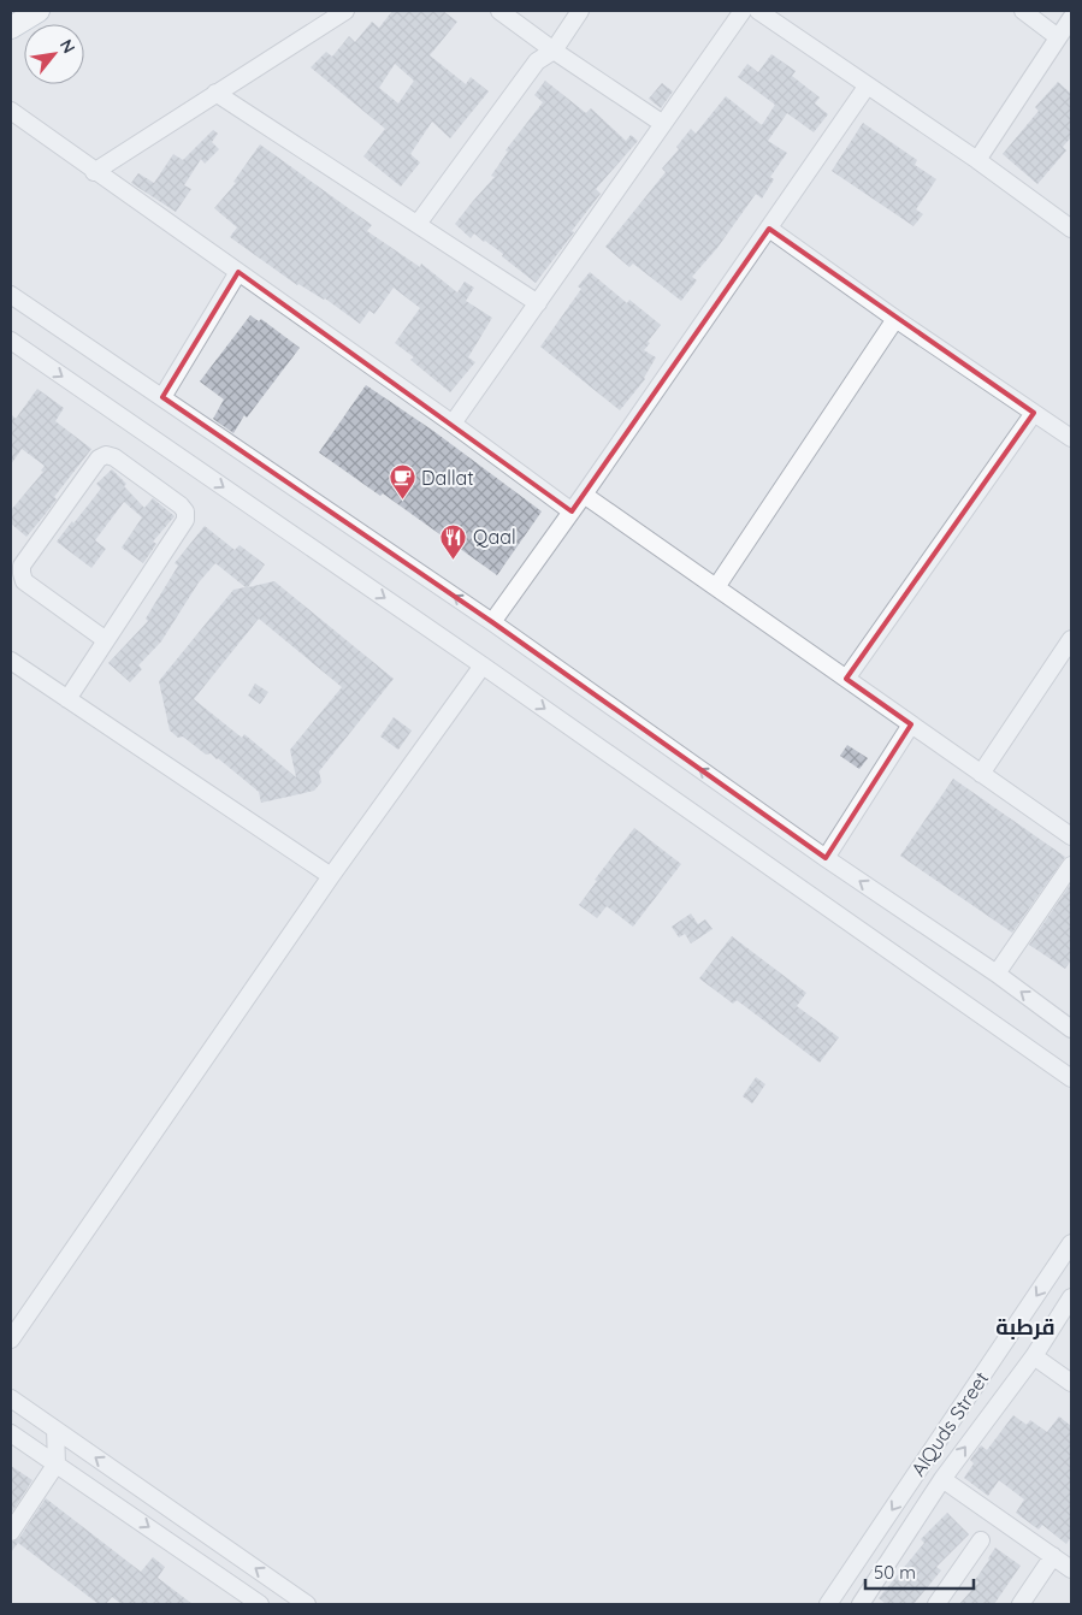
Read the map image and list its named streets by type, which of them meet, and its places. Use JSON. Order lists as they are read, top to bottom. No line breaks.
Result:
{"streets":{"street":["AlQuds Street"]},"districts":["قرطبة"],"places":{"cafe":["Dallat"],"restaurant":["Qaal"]},"scale_bar":"50 m","north":"top right"}
